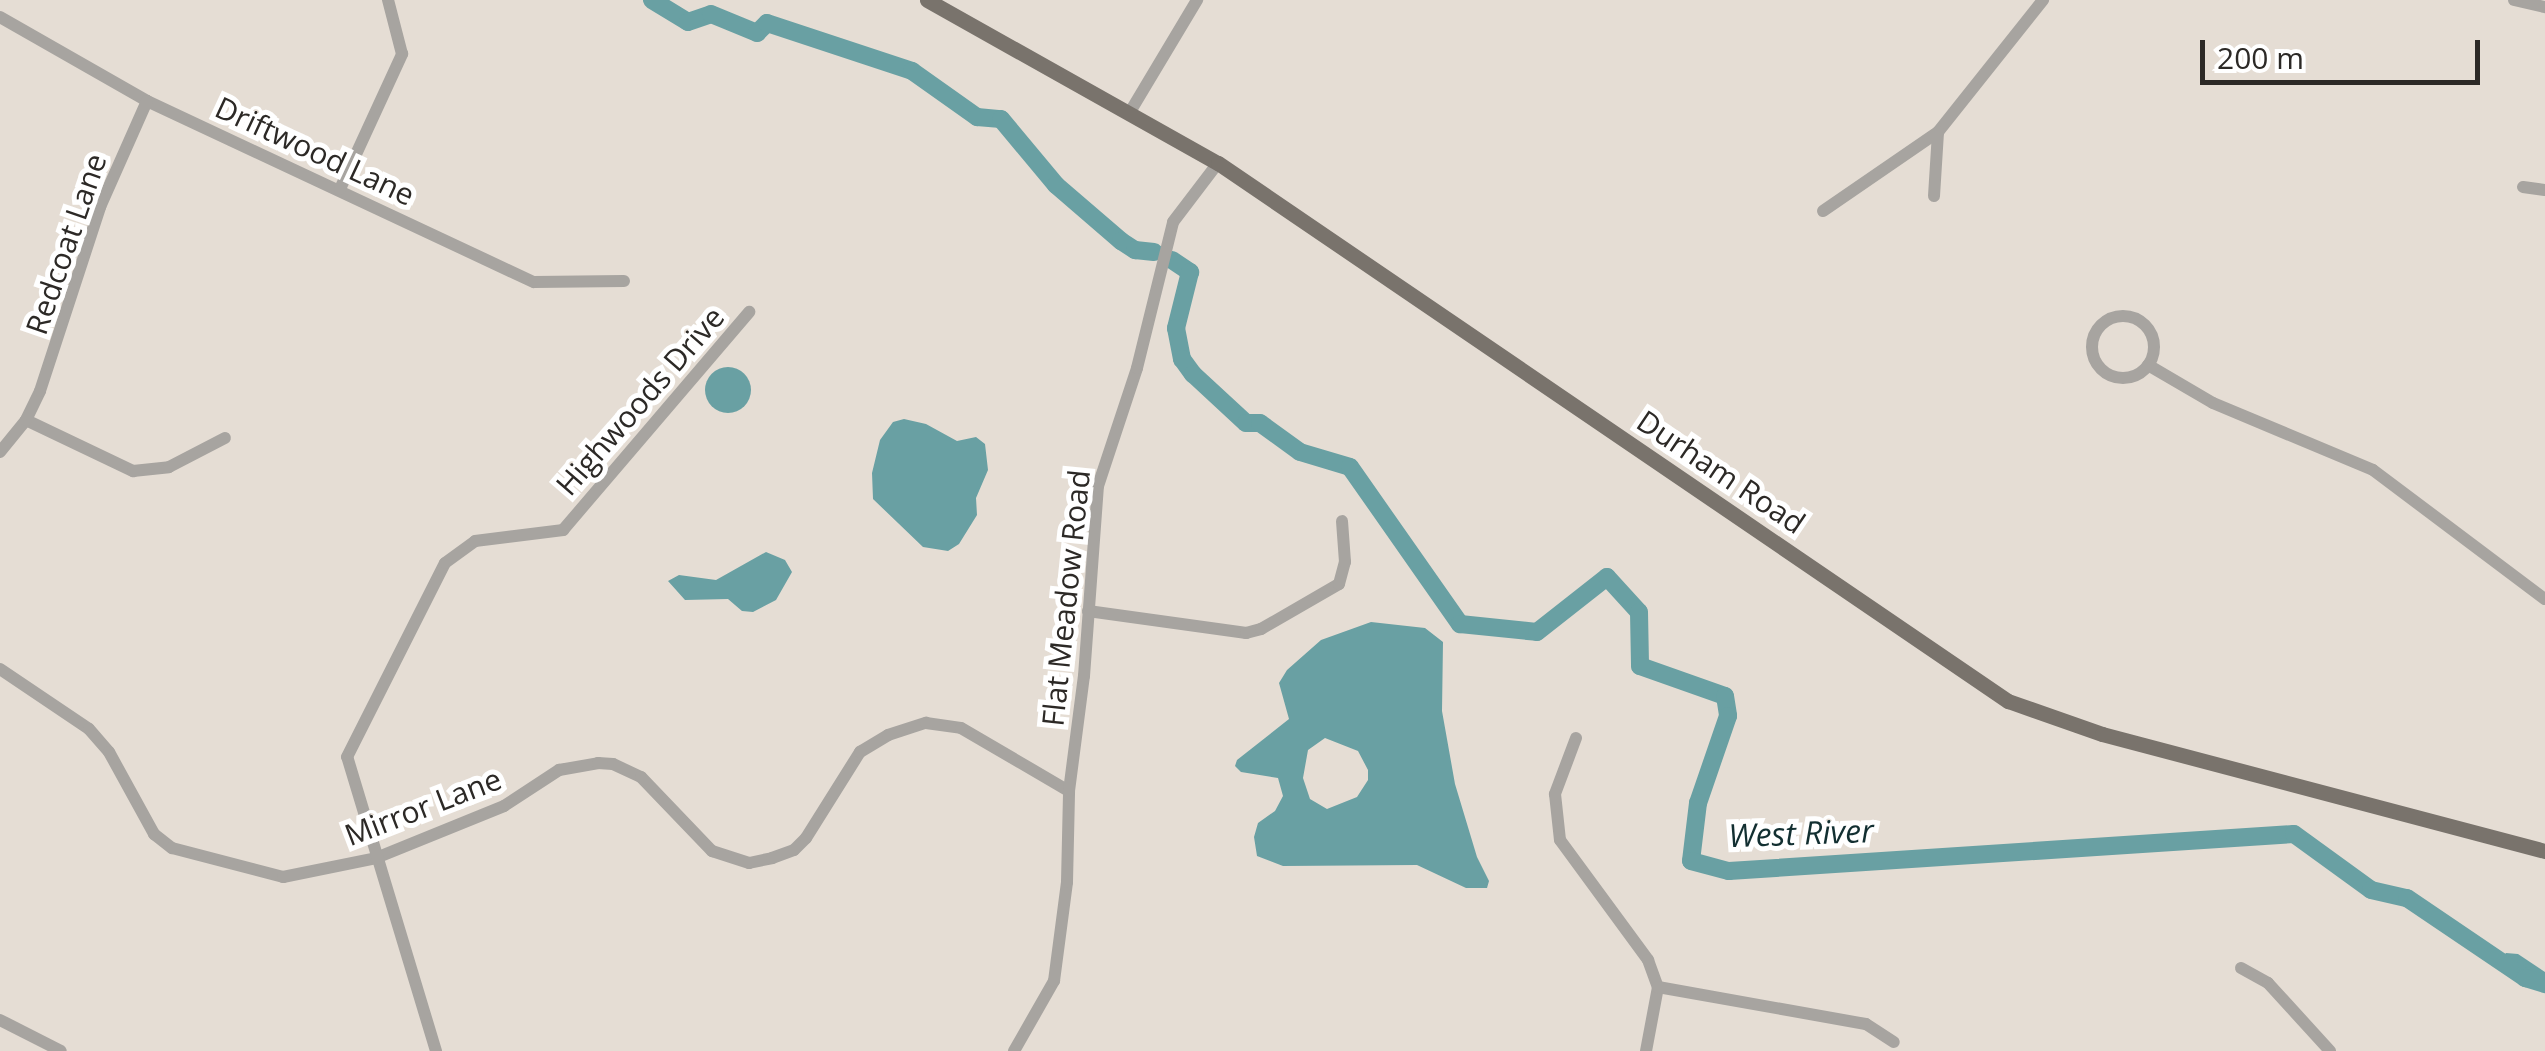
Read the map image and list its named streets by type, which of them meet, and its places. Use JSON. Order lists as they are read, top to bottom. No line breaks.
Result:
{"streets":{"main road":["Durham Road"],"street":["Driftwood Lane","Redcoat Lane","Highwoods Drive","Flat Meadow Road","Mirror Lane"]},"crossings":[["Driftwood Lane","Redcoat Lane"],["Highwoods Drive","Mirror Lane"],["Durham Road","Flat Meadow Road"],["Flat Meadow Road","Mirror Lane"]],"water":["West River"],"scale_bar":"200 m"}
